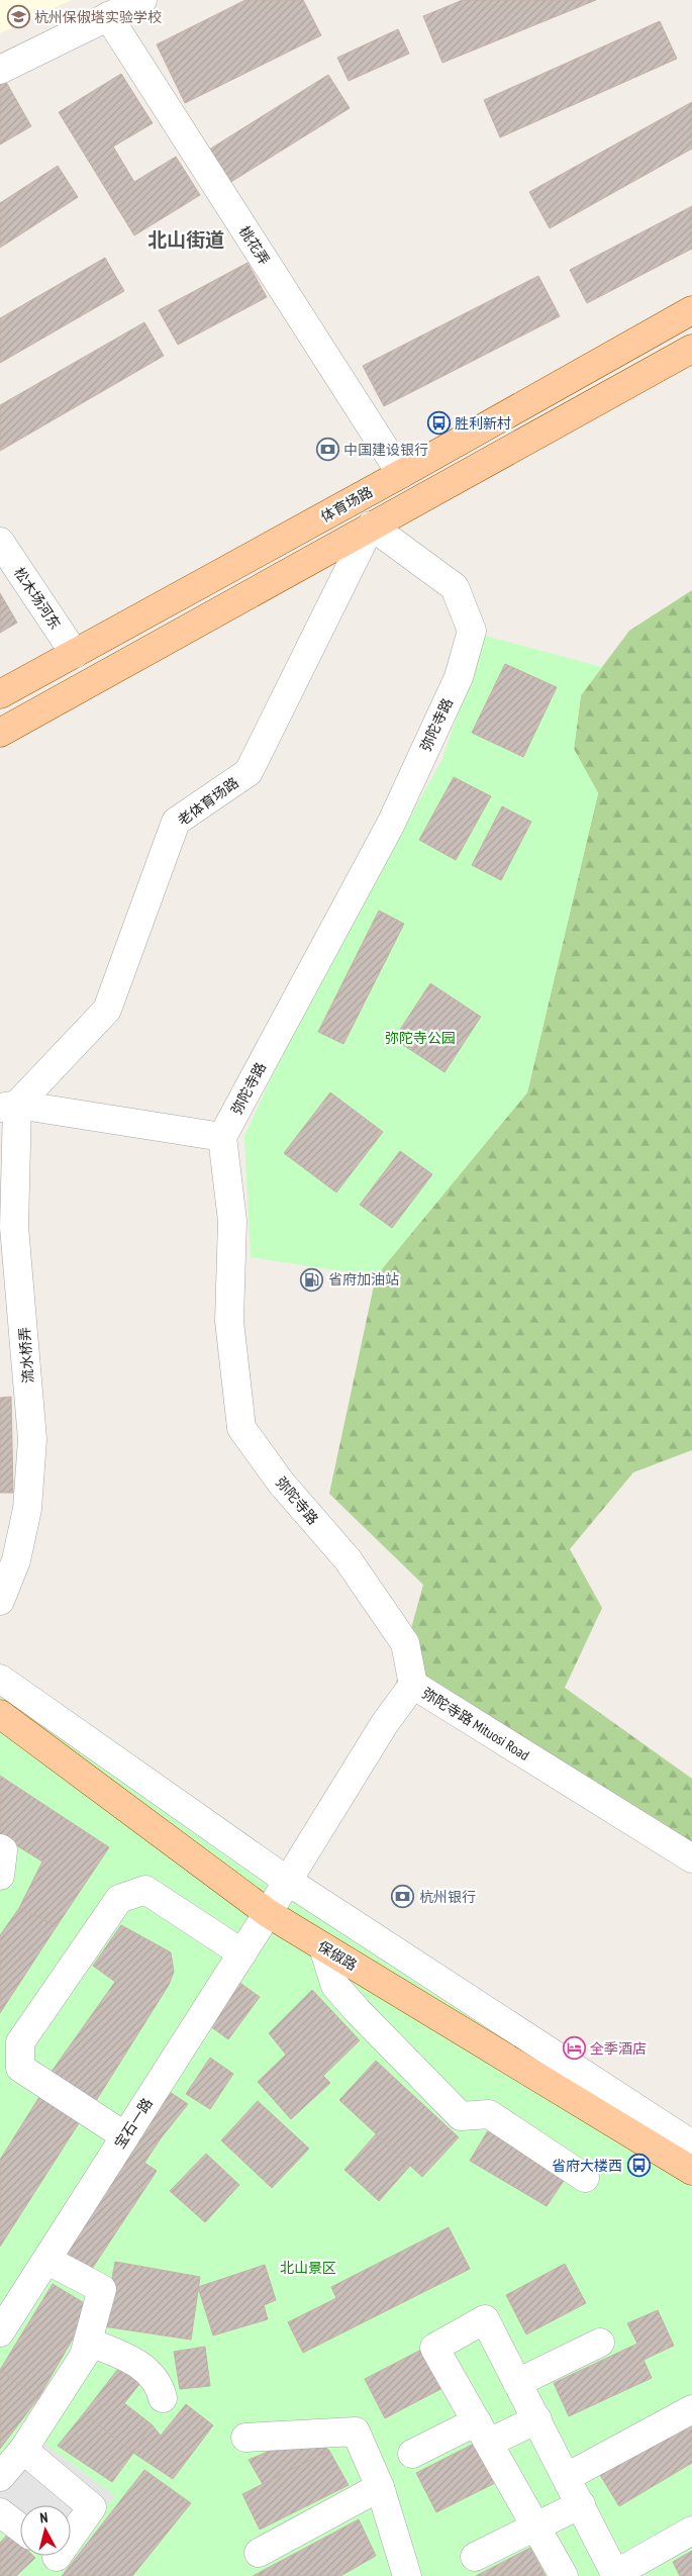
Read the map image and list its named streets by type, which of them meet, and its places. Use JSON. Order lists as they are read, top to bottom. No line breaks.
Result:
{"streets":{"main road":["体育场路","保俶路"],"street":["桃花弄","松木场河东","弥陀寺路","老体育场路","流水桥弄","弥陀寺路 Mituosi Road","宝石一路"]},"crossings":[["桃花弄","体育场路"],["体育场路","松木场河东"],["弥陀寺路","老体育场路"],["弥陀寺路","弥陀寺路 Mituosi Road"],["老体育场路","流水桥弄"],["弥陀寺路 Mituosi Road","保俶路"],["弥陀寺路 Mituosi Road","宝石一路"],["保俶路","宝石一路"]],"districts":["北山街道"],"parks":["弥陀寺公园","北山景区"],"places":{"school or university":["杭州保俶塔实验学校"],"bus stop":["胜利新村","省府大楼西"],"bank":["中国建设银行","杭州银行"],"fuel station":["省府加油站"],"hotel":["全季酒店"]},"north":"top"}
